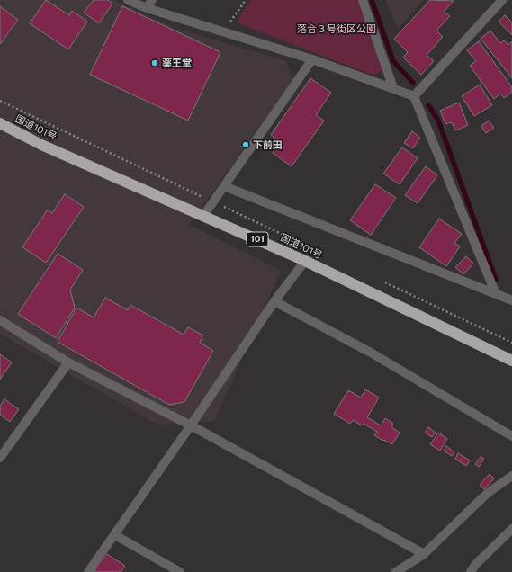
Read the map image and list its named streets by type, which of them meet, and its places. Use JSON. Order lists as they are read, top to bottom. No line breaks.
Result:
{"streets":{"highway":["国道101号","101"]},"parks":["落合３号街区公園"],"places":["薬王堂","下前田"]}
